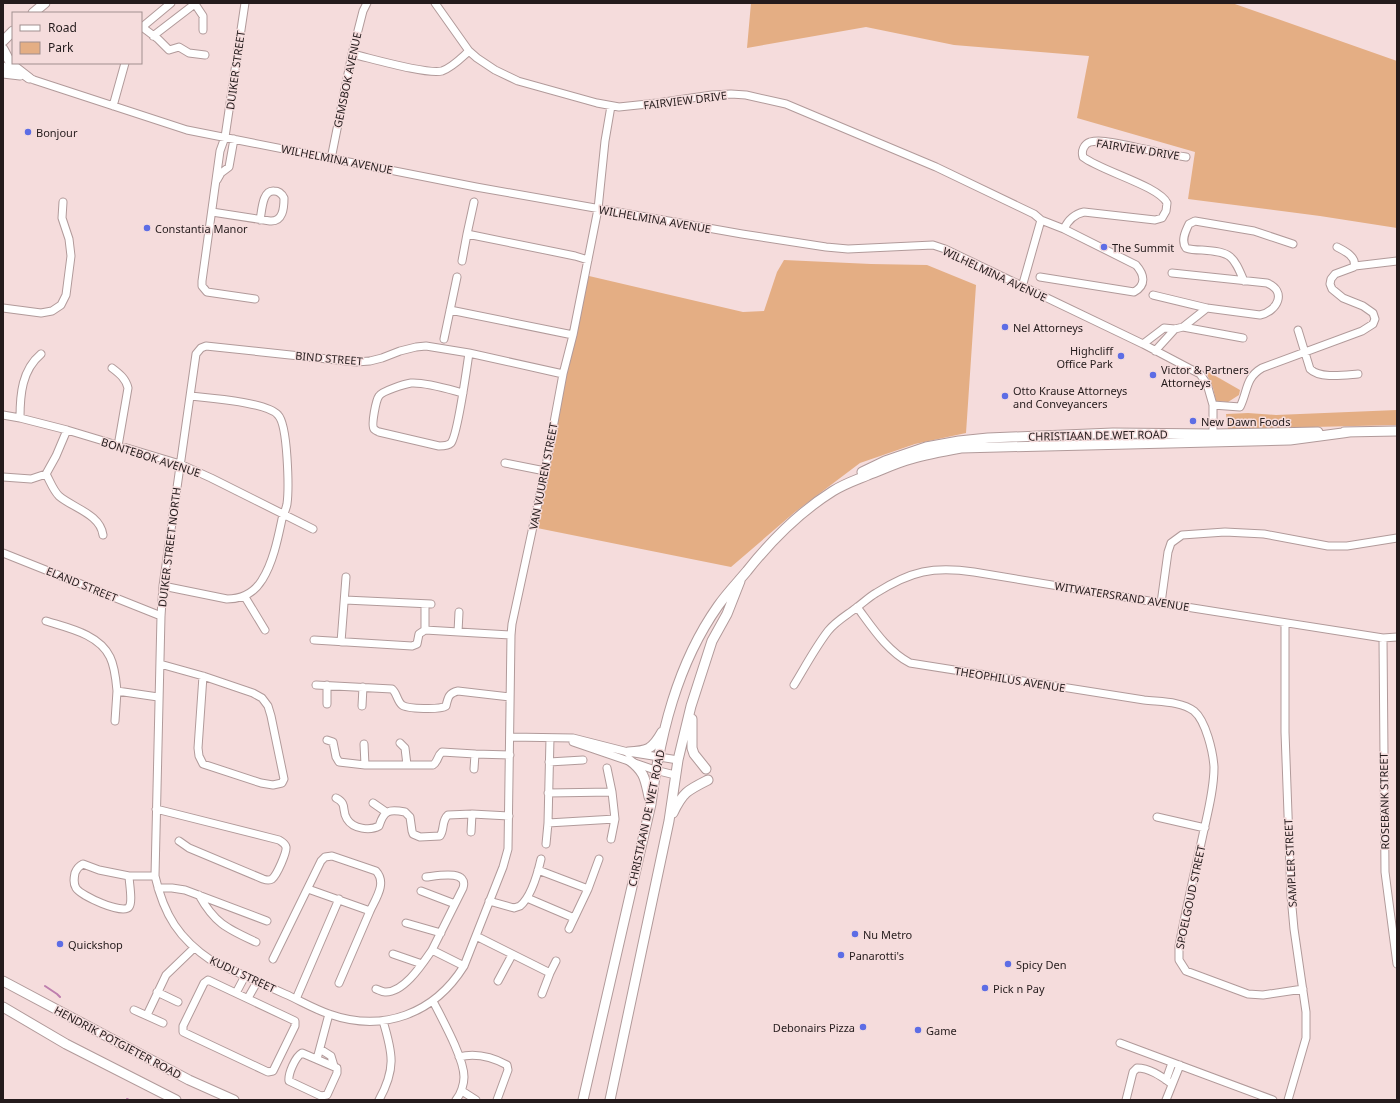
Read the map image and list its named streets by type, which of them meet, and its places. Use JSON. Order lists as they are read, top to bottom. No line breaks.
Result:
{"streets":{"main road":["CHRISTIAAN DE WET ROAD","HENDRIK POTGIETER ROAD"],"street":["DUIKER STREET","GEMSBOK AVENUE","FAIRVIEW DRIVE","WILHELMINA AVENUE","BIND STREET","BONTEBOK AVENUE","VAN VUUREN STREET","DUIKER STREET NORTH","ELAND STREET","WITWATERSRAND AVENUE","THEOPHILUS AVENUE","ROSEBANK STREET","SAMPLER STREET","SPOELGOUD STREET","KUDU STREET"]},"crossings":[["DUIKER STREET","WILHELMINA AVENUE"],["GEMSBOK AVENUE","WILHELMINA AVENUE"],["FAIRVIEW DRIVE","VAN VUUREN STREET"],["WILHELMINA AVENUE","CHRISTIAAN DE WET ROAD"],["WILHELMINA AVENUE","VAN VUUREN STREET"],["BIND STREET","VAN VUUREN STREET"],["BIND STREET","DUIKER STREET NORTH"],["BONTEBOK AVENUE","DUIKER STREET NORTH"],["VAN VUUREN STREET","KUDU STREET"],["DUIKER STREET NORTH","ELAND STREET"],["DUIKER STREET NORTH","KUDU STREET"],["ELAND STREET","KUDU STREET"],["WITWATERSRAND AVENUE","THEOPHILUS AVENUE"],["WITWATERSRAND AVENUE","ROSEBANK STREET"],["WITWATERSRAND AVENUE","SAMPLER STREET"],["THEOPHILUS AVENUE","SPOELGOUD STREET"],["SAMPLER STREET","SPOELGOUD STREET"]],"places":["Bonjour","Constantia Manor","The Summit","Nel Attorneys","Highcliff Office Park","Victor & Partners Attorneys","Otto Krause Attorneys and Conveyancers","New Dawn Foods","Nu Metro","Quickshop","Panarotti's","Spicy Den","Pick n Pay","Debonairs Pizza","Game"],"legend":["Road","Park"]}
